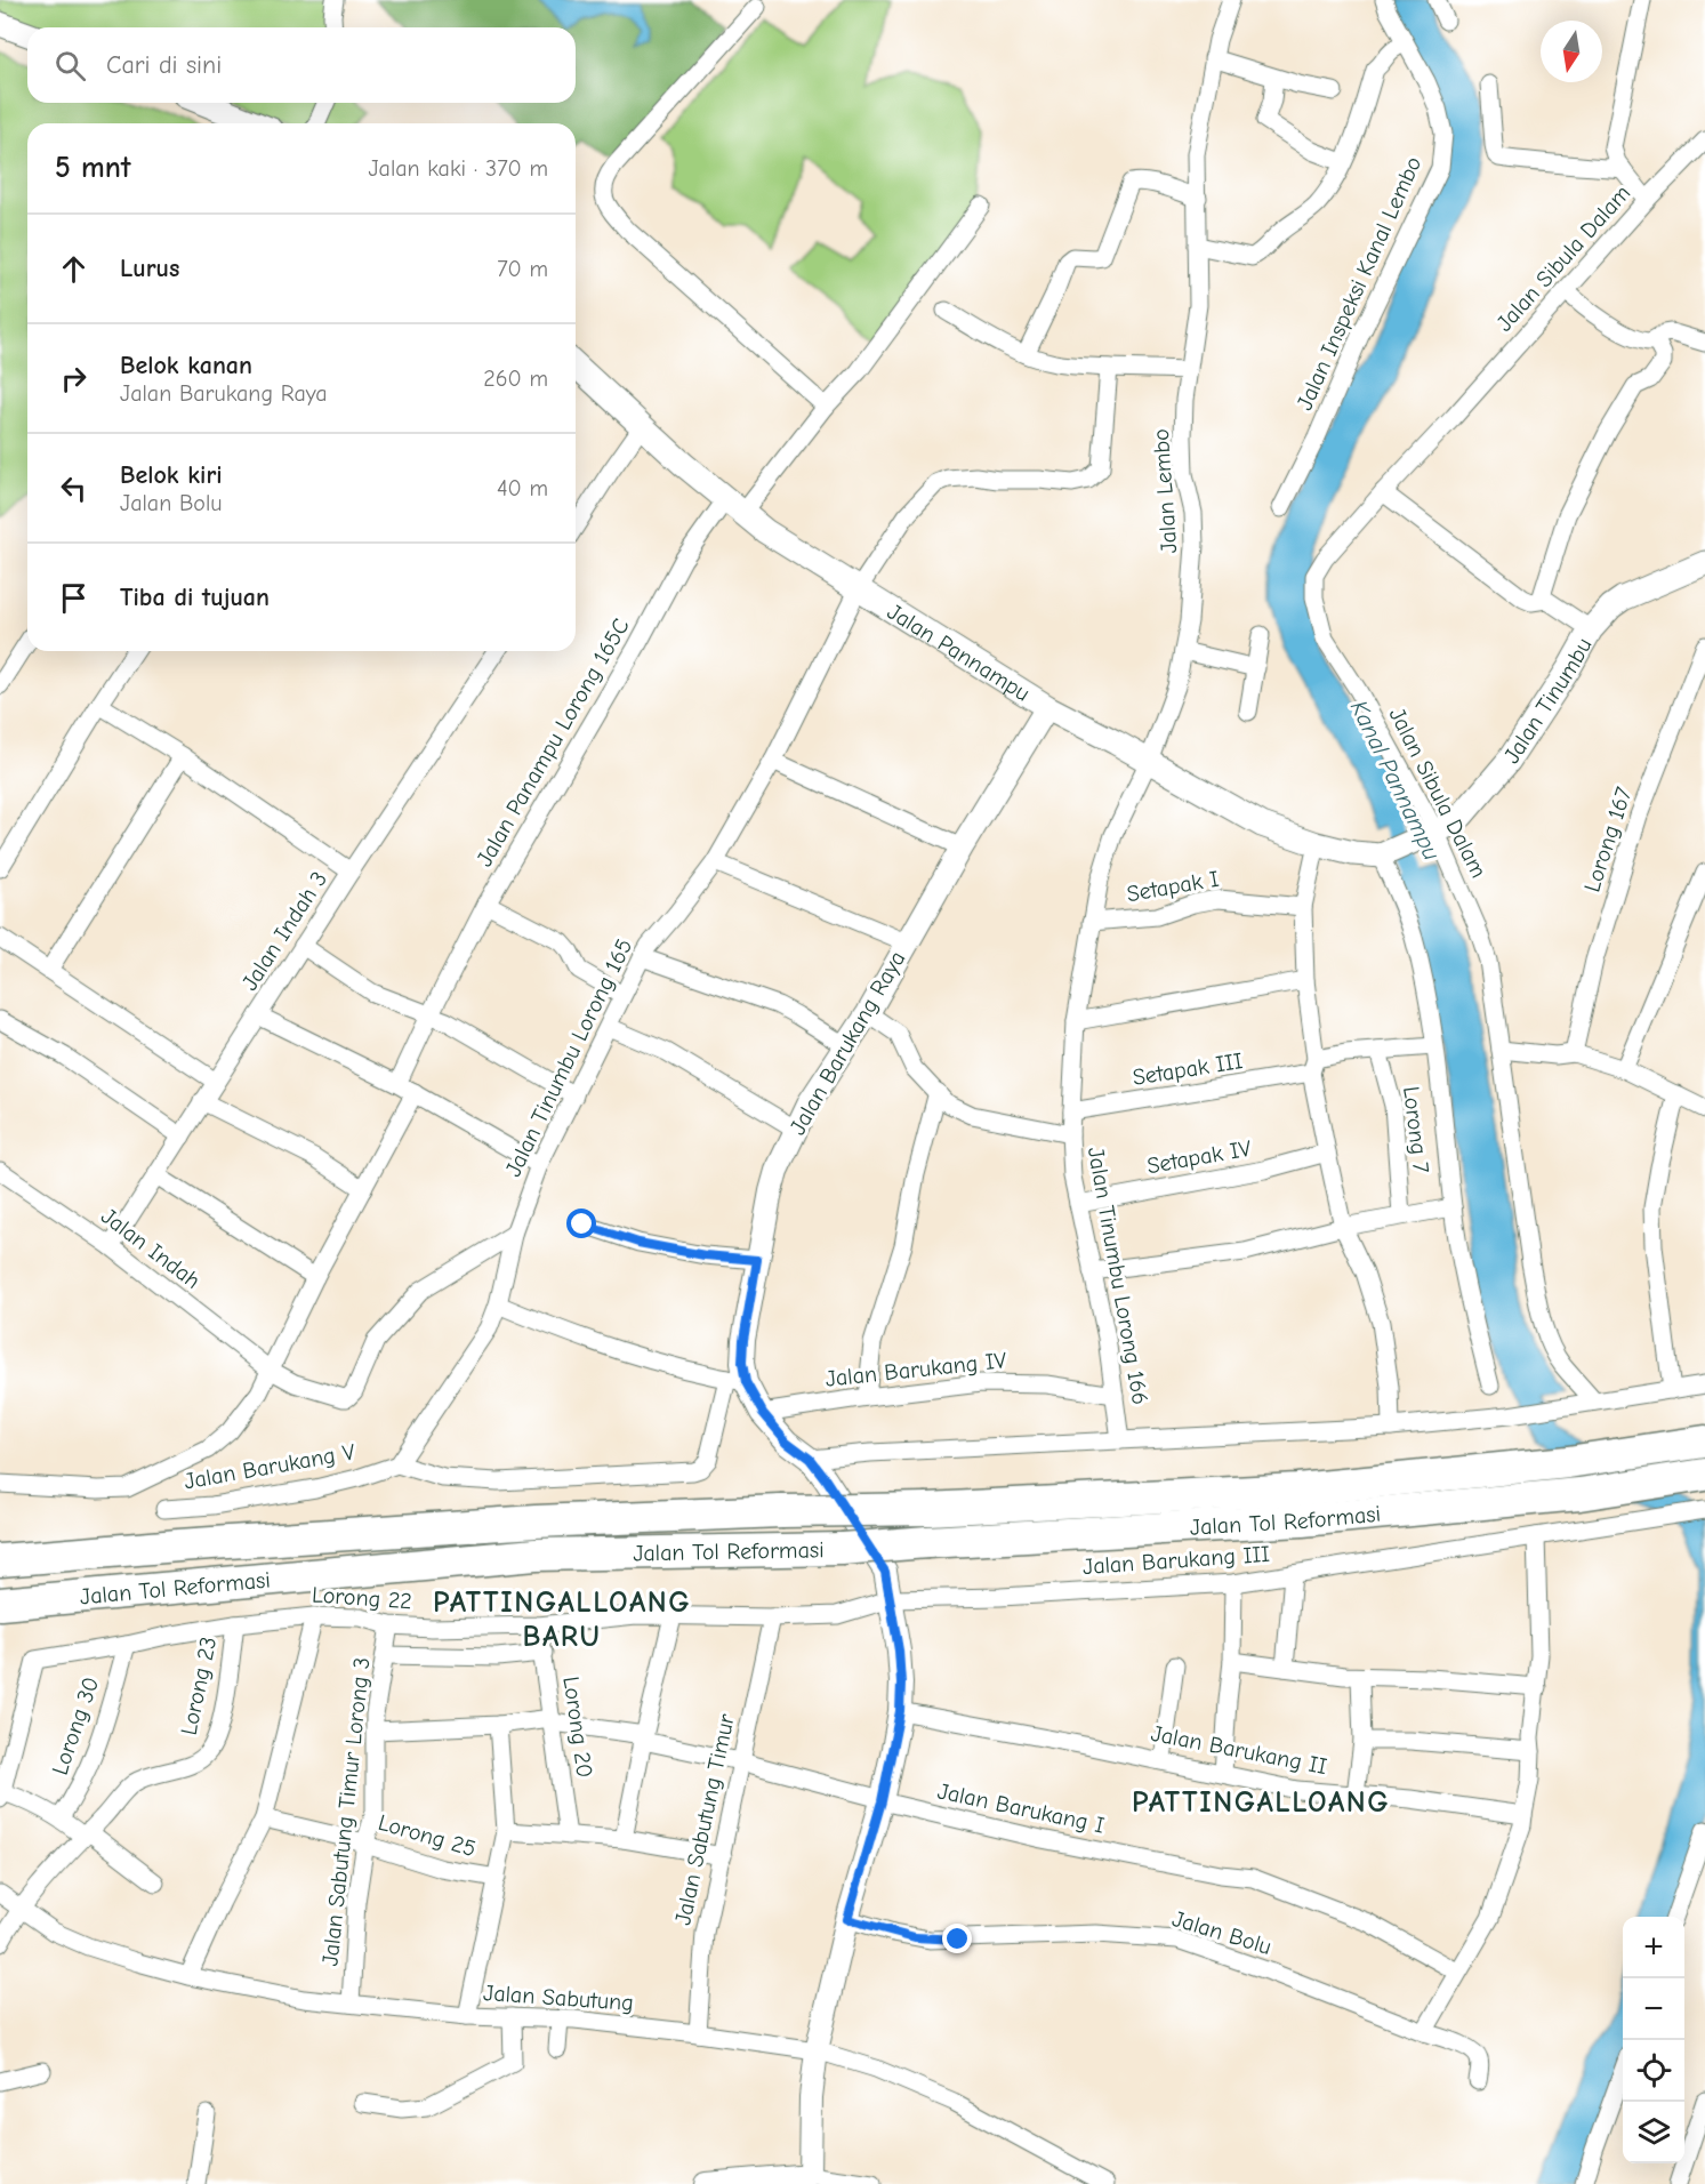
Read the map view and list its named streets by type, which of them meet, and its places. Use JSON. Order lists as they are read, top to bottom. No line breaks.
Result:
{"streets":{"highway":["Jalan Tol Reformasi"],"main road":["Jalan Pannampu","Jalan Tinumbu"],"street":["Jalan Sibula Dalam","Jalan Inspeksi Kanal Lembo","Jalan Lembo","Jalan Panampu Lorong 165C","Lorong 167","Setapak I","Jalan Indah 3","Jalan Barukang Raya","Jalan Tinumbu Lorong 165","Setapak III","Lorong 7","Setapak IV","Jalan Indah","Jalan Tinumbu Lorong 166","Jalan Barukang IV","Jalan Barukang V","Jalan Barukang III","Lorong 22","Lorong 23","Lorong 30","Lorong 20","Jalan Barukang II","Jalan Barukang I","Jalan Sabutung Timur Lorong 3","Jalan Sabutung Timur","Lorong 25","Jalan Bolu","Jalan Sabutung"]},"crossings":[["Jalan Sibula Dalam","Jalan Tinumbu"],["Jalan Lembo","Jalan Pannampu"],["Jalan Lembo","Jalan Tinumbu Lorong 166"],["Jalan Pannampu","Jalan Tinumbu"],["Jalan Pannampu","Jalan Panampu Lorong 165C"],["Jalan Pannampu","Jalan Barukang Raya"],["Jalan Pannampu","Jalan Tinumbu Lorong 165"],["Jalan Pannampu","Jalan Tinumbu Lorong 166"],["Setapak I","Jalan Tinumbu Lorong 166"],["Jalan Indah 3","Jalan Indah"],["Jalan Barukang Raya","Jalan Barukang IV"],["Jalan Barukang Raya","Jalan Barukang III"],["Jalan Barukang Raya","Lorong 22"],["Jalan Barukang Raya","Jalan Barukang II"],["Jalan Barukang Raya","Jalan Barukang I"],["Jalan Barukang Raya","Jalan Bolu"],["Jalan Barukang Raya","Jalan Sabutung"],["Setapak III","Lorong 7"],["Setapak III","Jalan Tinumbu Lorong 166"],["Setapak IV","Jalan Tinumbu Lorong 166"],["Jalan Tinumbu Lorong 166","Jalan Barukang IV"],["Jalan Barukang III","Lorong 22"],["Lorong 22","Lorong 23"],["Lorong 22","Lorong 30"],["Lorong 22","Lorong 20"],["Lorong 22","Jalan Sabutung Timur Lorong 3"],["Lorong 22","Jalan Sabutung Timur"],["Lorong 23","Jalan Sabutung"],["Lorong 20","Jalan Barukang I"],["Jalan Barukang I","Jalan Sabutung Timur Lorong 3"],["Jalan Barukang I","Jalan Sabutung Timur"],["Jalan Sabutung Timur Lorong 3","Lorong 25"],["Jalan Sabutung Timur Lorong 3","Jalan Sabutung"],["Jalan Sabutung Timur","Jalan Sabutung"]],"districts":["PATTINGALLOANG BARU","PATTINGALLOANG"],"water":["Kanal Pannampu"],"north":"bottom","page":{"search":"Cari di sini","heading":["5 mnt","Jalan kaki · 370 m"],"list":[["Lurus","70 m"],["Belok kanan","Jalan Barukang Raya","260 m"],["Belok kiri","Jalan Bolu","40 m"],"Tiba di tujuan"],"map_buttons":["+","−"]}}
